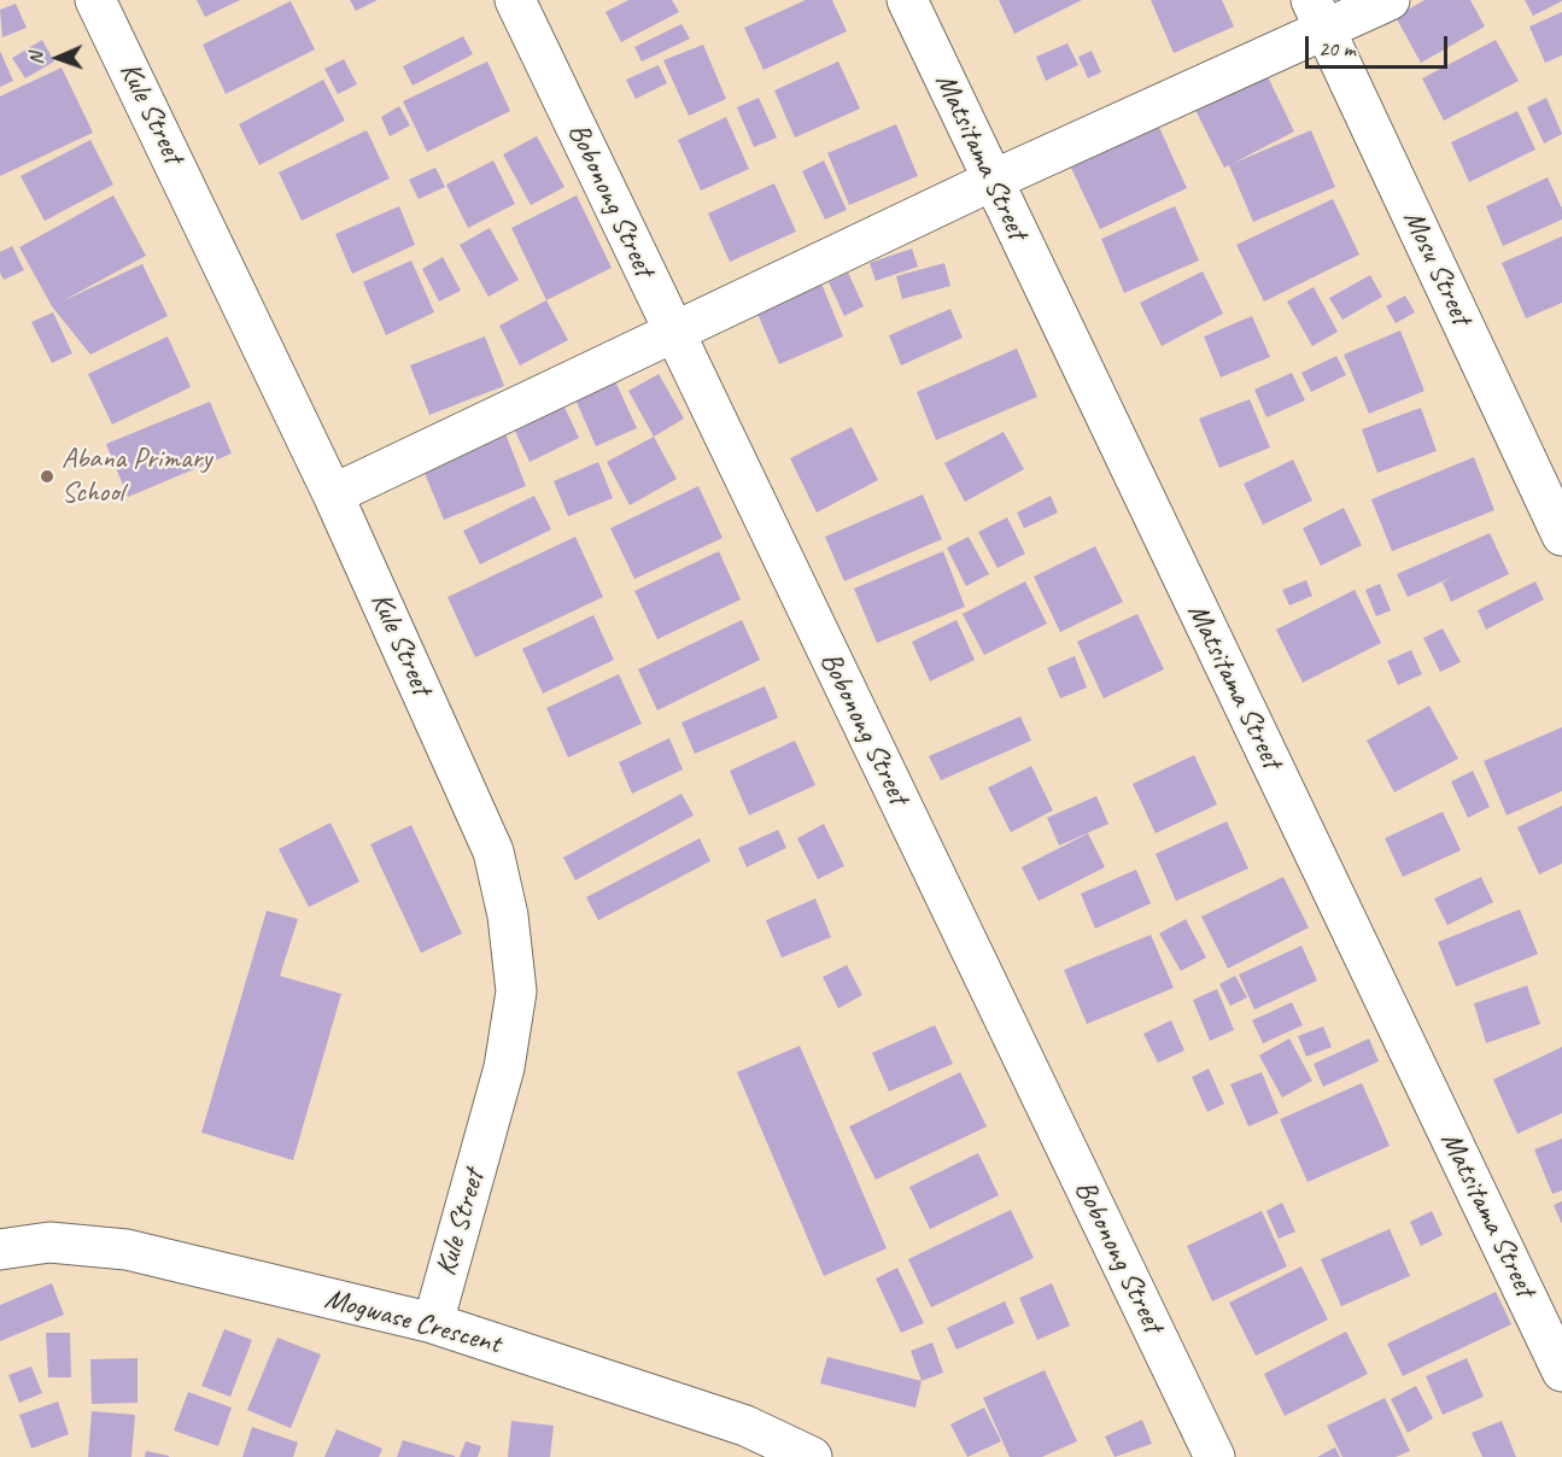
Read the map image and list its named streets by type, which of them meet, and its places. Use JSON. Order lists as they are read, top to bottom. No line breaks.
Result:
{"streets":{"street":["Kule Street","Matsitama Street","Bobonong Street","Mosu Street","Mogwase Crescent"]},"crossings":[["Kule Street","Mogwase Crescent"]],"places":["Abana Primary School"],"scale_bar":"20 m","north":"left"}
